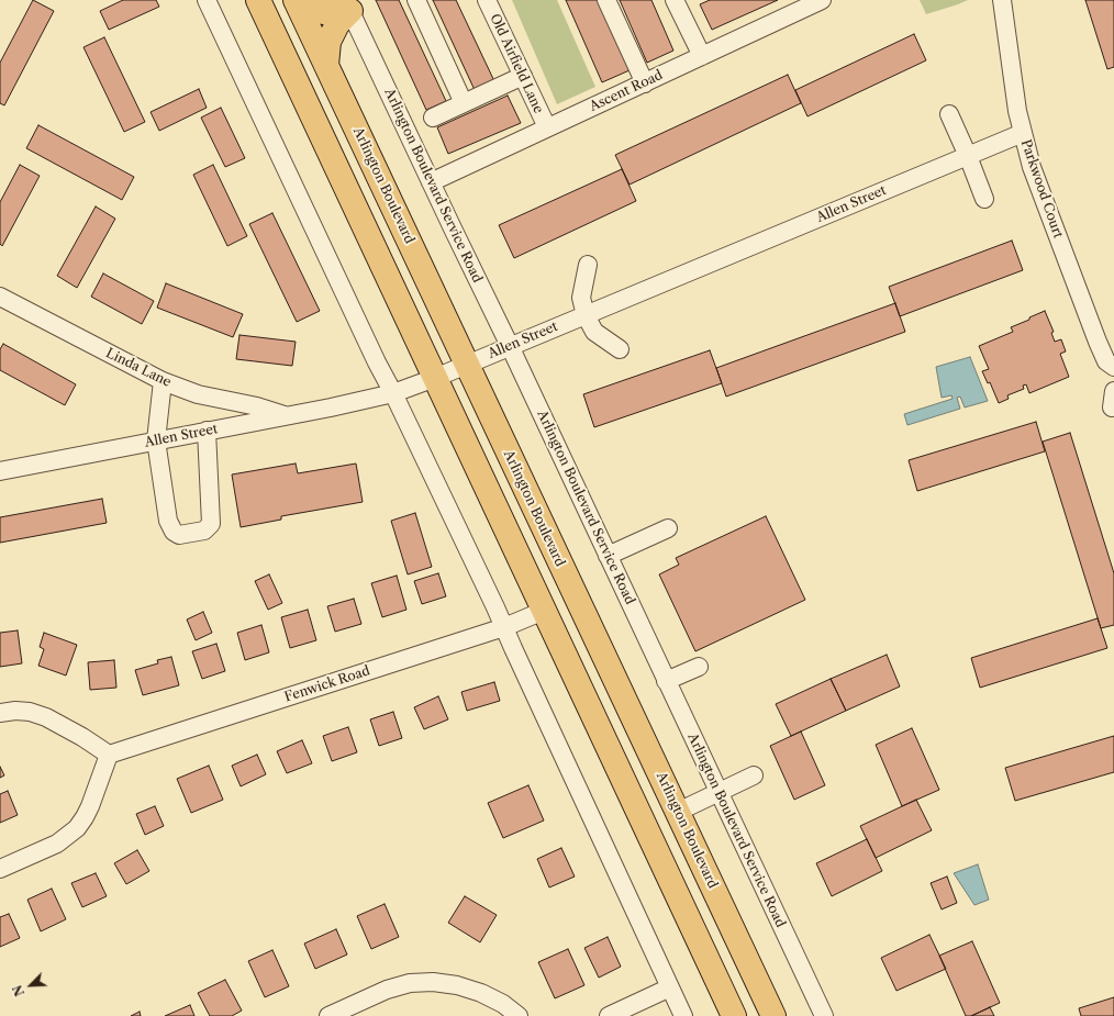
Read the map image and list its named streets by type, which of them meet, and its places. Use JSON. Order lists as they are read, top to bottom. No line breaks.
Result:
{"streets":{"highway":["Arlington Boulevard"],"street":["Old Airfield Lane","Ascent Road","Arlington Boulevard Service Road","Parkwood Court","Allen Street","Linda Lane","Fenwick Road"]},"crossings":[["Old Airfield Lane","Ascent Road"],["Ascent Road","Arlington Boulevard Service Road"],["Arlington Boulevard","Allen Street"],["Arlington Boulevard Service Road","Allen Street"],["Parkwood Court","Allen Street"],["Allen Street","Linda Lane"]],"north":"bottom left"}
